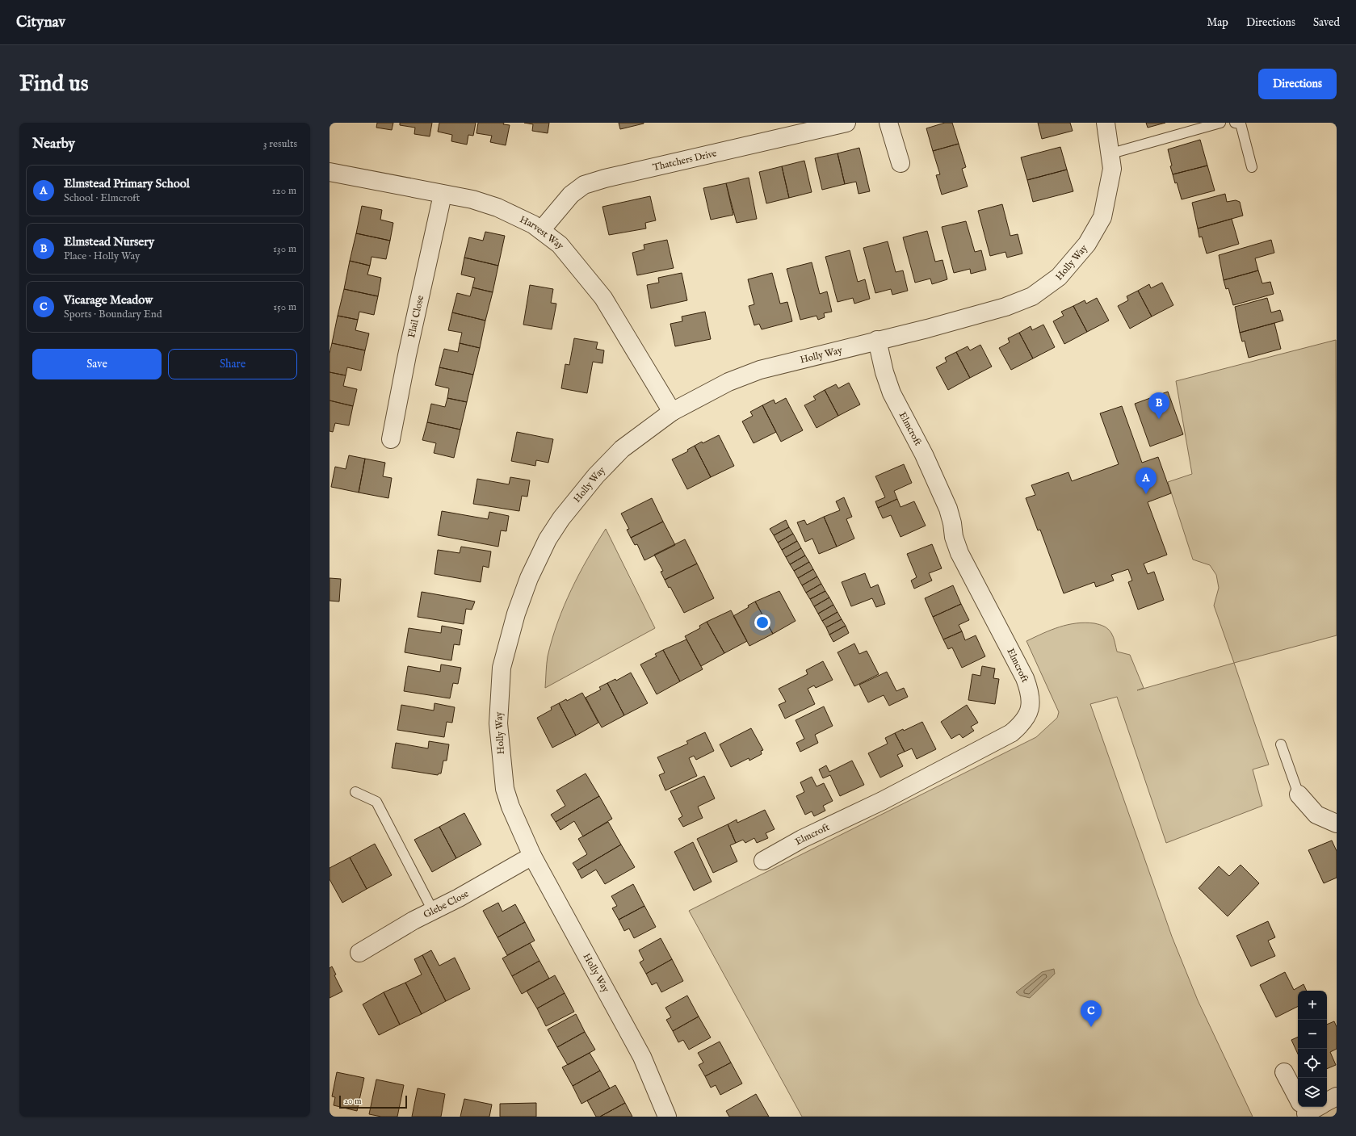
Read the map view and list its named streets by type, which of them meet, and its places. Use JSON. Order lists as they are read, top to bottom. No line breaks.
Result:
{"streets":{"street":["Thatchers Drive","Harvest Way","Holly Way","Flail Close","Elmcroft","Glebe Close"]},"crossings":[["Thatchers Drive","Harvest Way"],["Harvest Way","Holly Way"],["Harvest Way","Flail Close"],["Holly Way","Elmcroft"],["Holly Way","Glebe Close"]],"scale_bar":"20 m","page":{"header":"Citynav","nav":["Map","Directions","Saved"],"buttons":["Directions",["Save","Share"]],"title":"Find us","heading":["Nearby","3 results"],"list":[{"mark":"A","name":"Elmstead Primary School","note":"School · Elmcroft","value":"120 m"},{"mark":"B","name":"Elmstead Nursery","note":"Place · Holly Way","value":"130 m"},{"mark":"C","name":"Vicarage Meadow","note":"Sports · Boundary End","value":"150 m"}],"pins":["B","A","C"],"map_buttons":["+","−"],"scale":"20 m"}}
